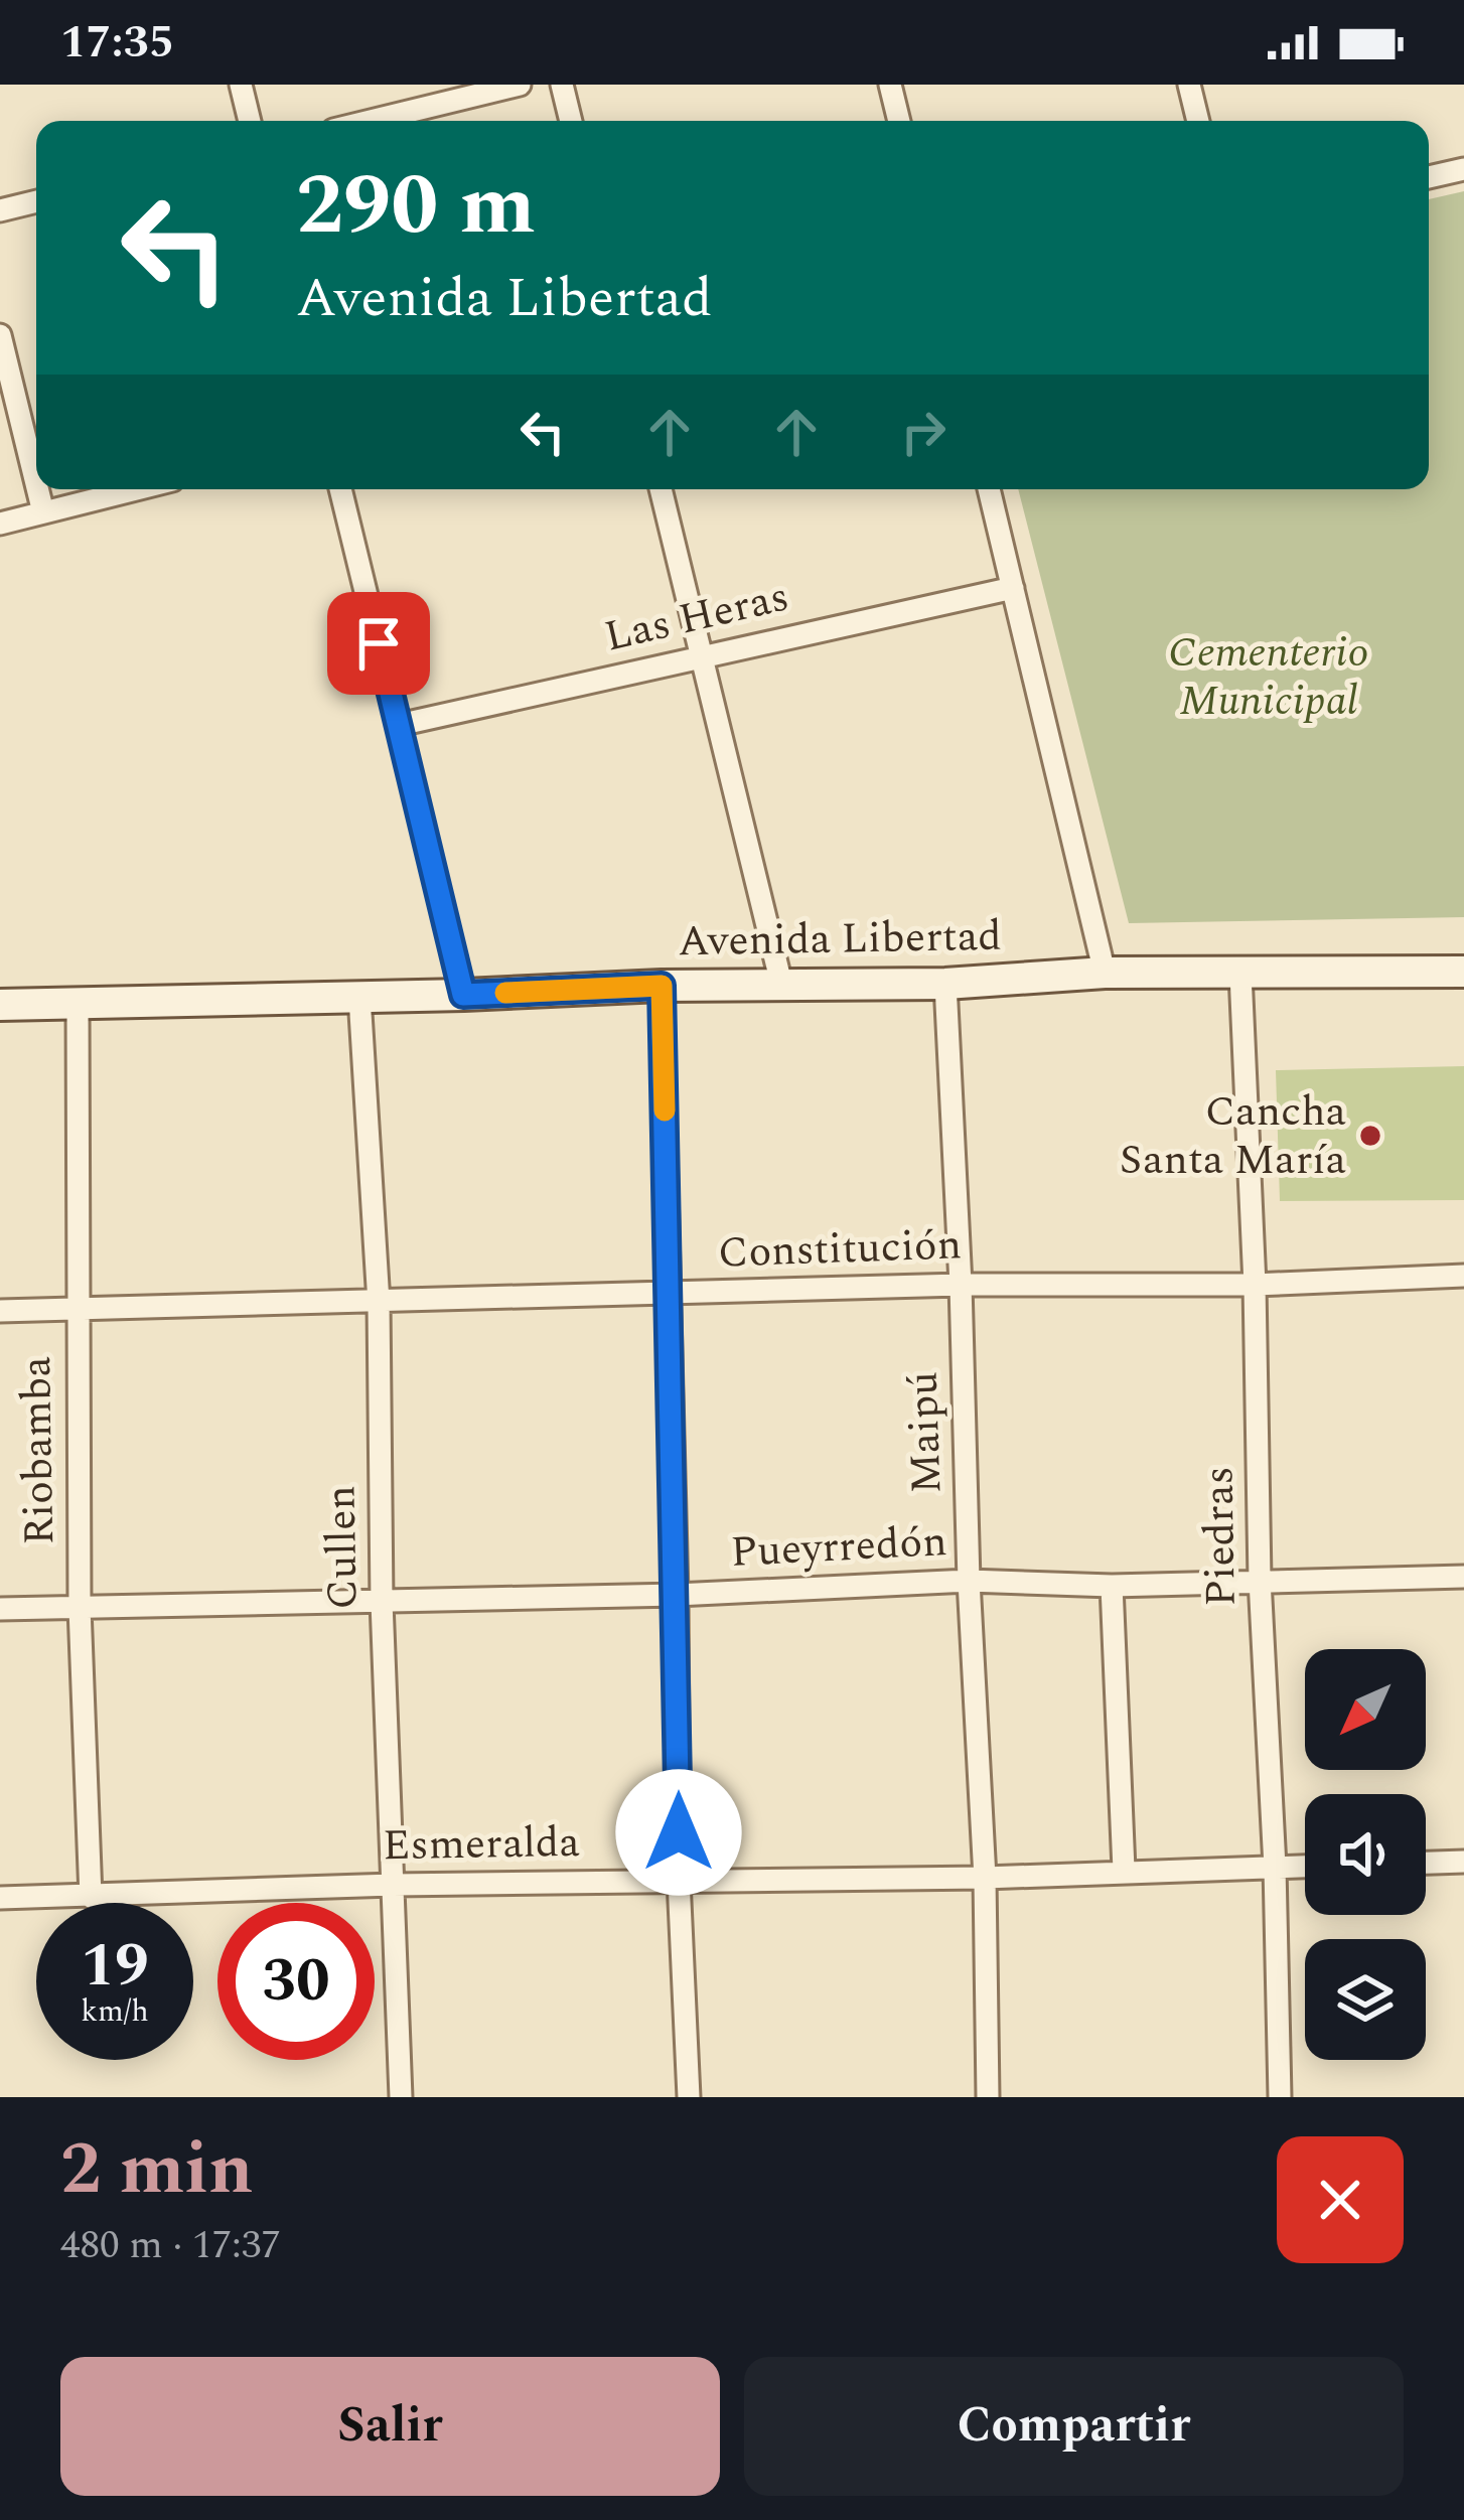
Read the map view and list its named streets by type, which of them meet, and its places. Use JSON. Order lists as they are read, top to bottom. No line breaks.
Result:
{"streets":{"main road":["Avenida Libertad"],"street":["Las Heras","Constitución","Maipú","Riobamba","Piedras","Cullen","Pueyrredón","Esmeralda"]},"crossings":[["Avenida Libertad","Maipú"],["Avenida Libertad","Riobamba"],["Avenida Libertad","Piedras"],["Avenida Libertad","Cullen"],["Constitución","Maipú"],["Constitución","Riobamba"],["Constitución","Piedras"],["Constitución","Cullen"],["Maipú","Pueyrredón"],["Maipú","Esmeralda"],["Riobamba","Pueyrredón"],["Riobamba","Esmeralda"],["Piedras","Pueyrredón"],["Piedras","Esmeralda"],["Cullen","Pueyrredón"],["Cullen","Esmeralda"]],"parks":["Cementerio Municipal"],"places":["Cancha Santa María"],"north":"bottom left","page":{"status":"17:35","turn":["290 m","Avenida Libertad"],"speed":"19 km/h","limit":"30","heading":["2 min","480 m · 17:37"],"buttons":["Salir","Compartir"]}}
